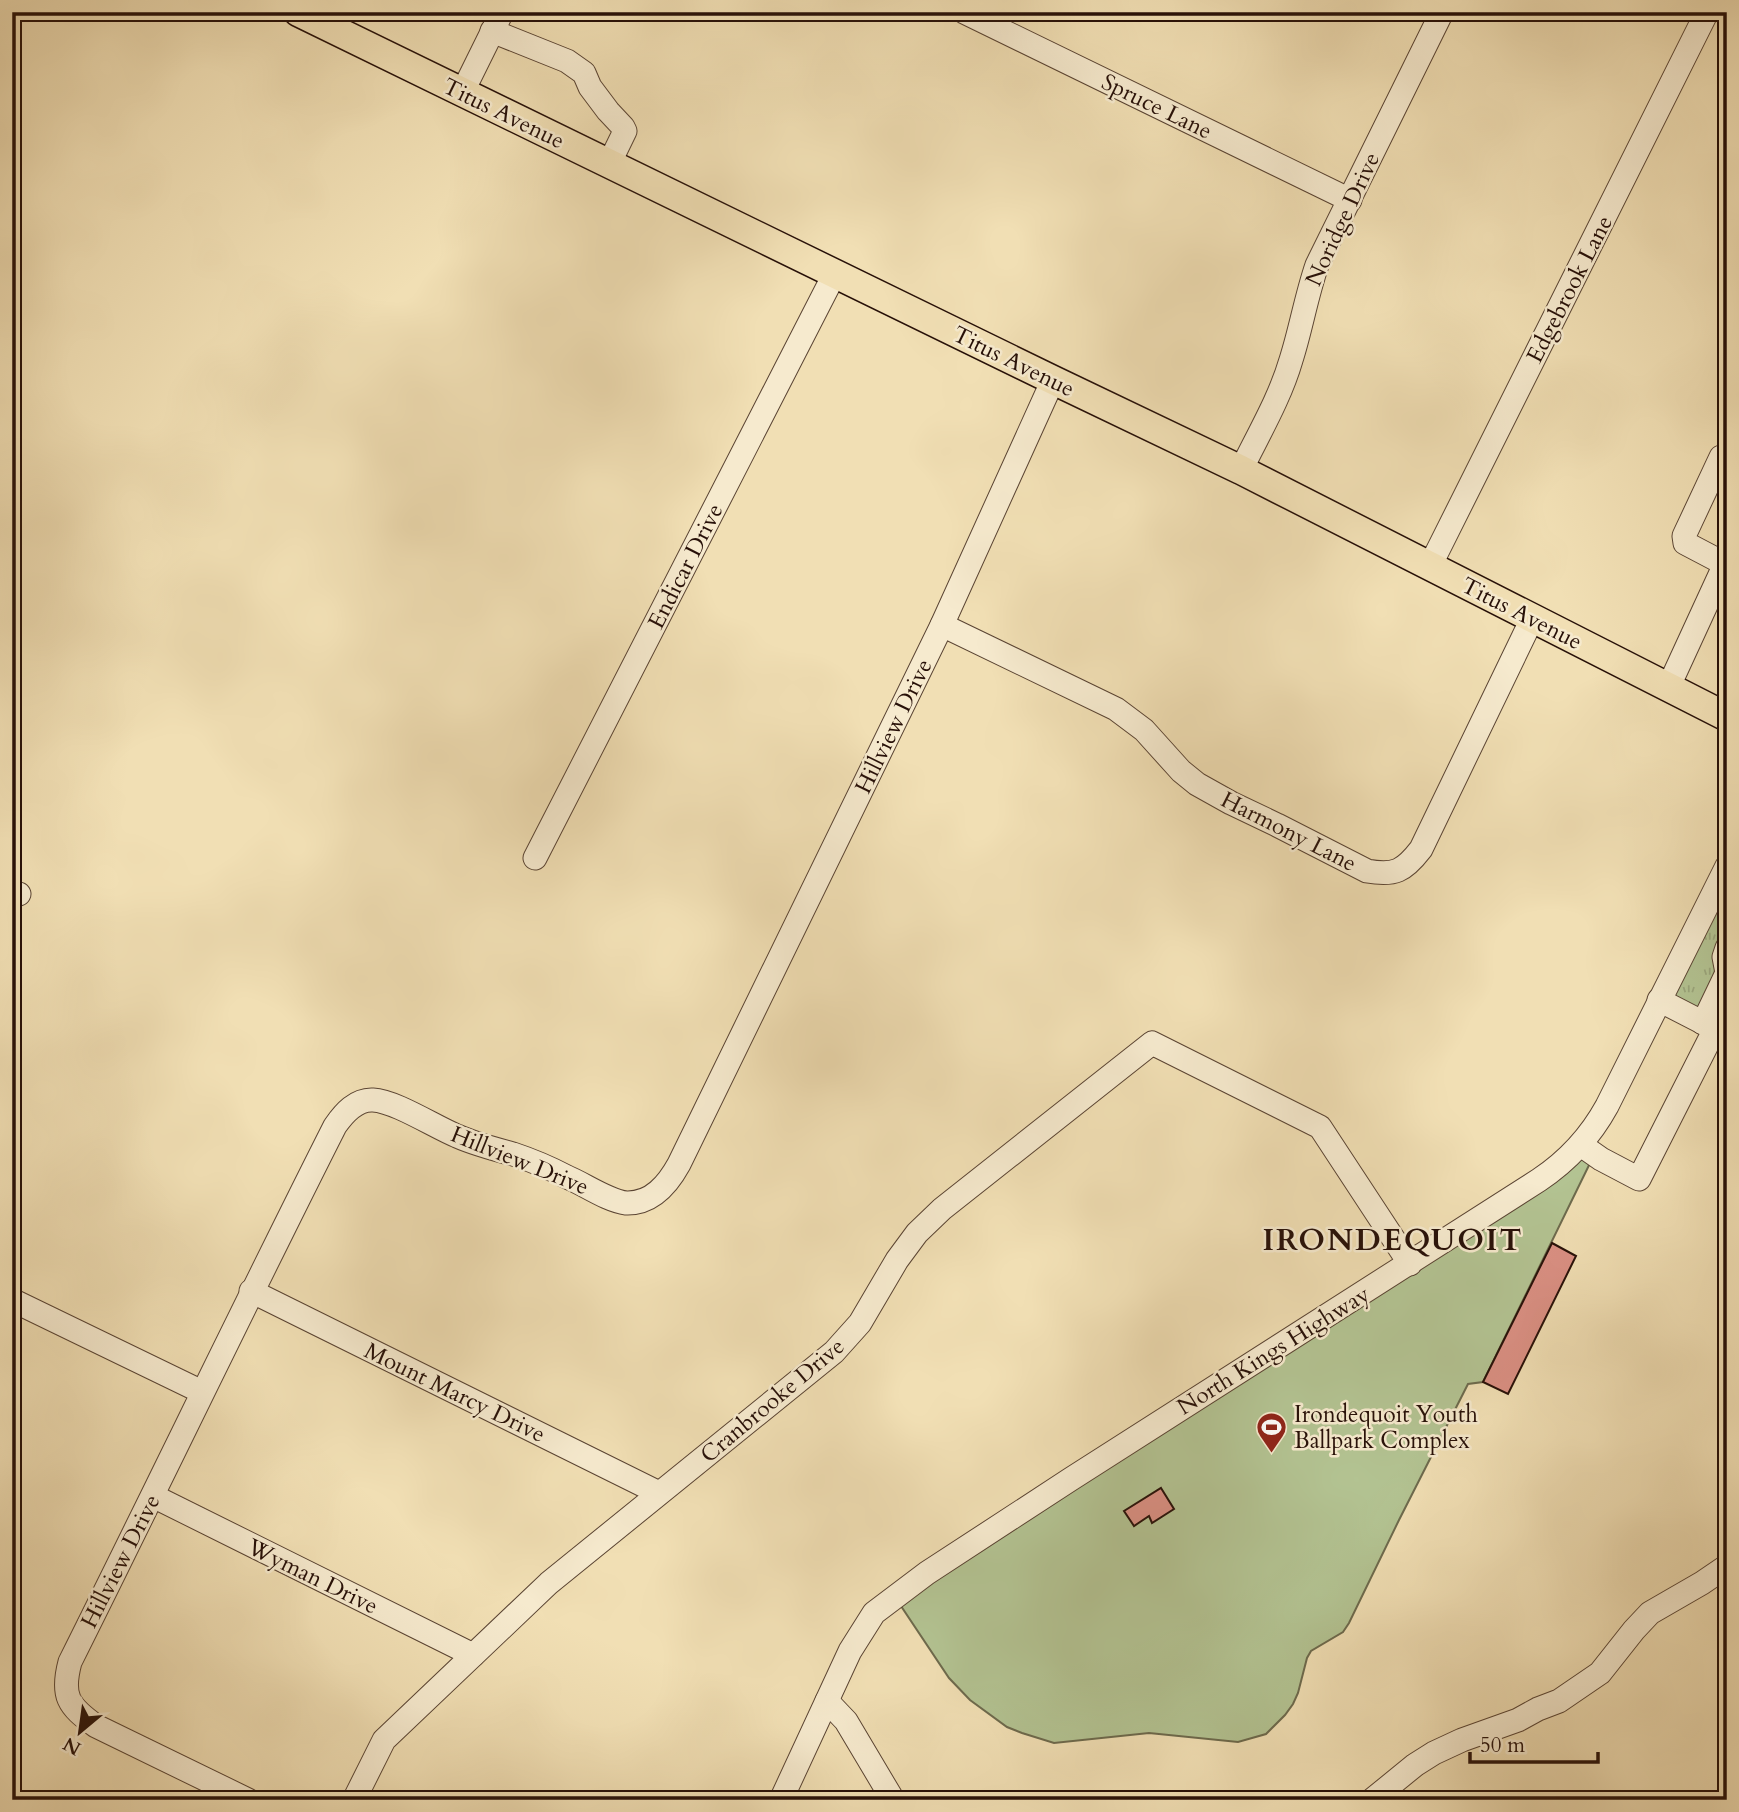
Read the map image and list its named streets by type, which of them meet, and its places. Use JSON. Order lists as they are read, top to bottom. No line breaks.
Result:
{"streets":{"main road":["Titus Avenue"],"street":["Spruce Lane","Noridge Drive","Edgebrook Lane","Endicar Drive","Hillview Drive","Harmony Lane","North Kings Highway","Mount Marcy Drive","Cranbrooke Drive","Wyman Drive"]},"crossings":[["Spruce Lane","Noridge Drive"],["Titus Avenue","Noridge Drive"],["Titus Avenue","Edgebrook Lane"],["Titus Avenue","Endicar Drive"],["Titus Avenue","Hillview Drive"],["Titus Avenue","Harmony Lane"],["Hillview Drive","Harmony Lane"],["Hillview Drive","Mount Marcy Drive"],["Hillview Drive","Wyman Drive"],["North Kings Highway","Cranbrooke Drive"],["Mount Marcy Drive","Cranbrooke Drive"],["Cranbrooke Drive","Wyman Drive"]],"districts":["IRONDEQUOIT"],"places":{"sports":["Irondequoit Youth Ballpark Complex"]},"scale_bar":"50 m","north":"bottom left"}
